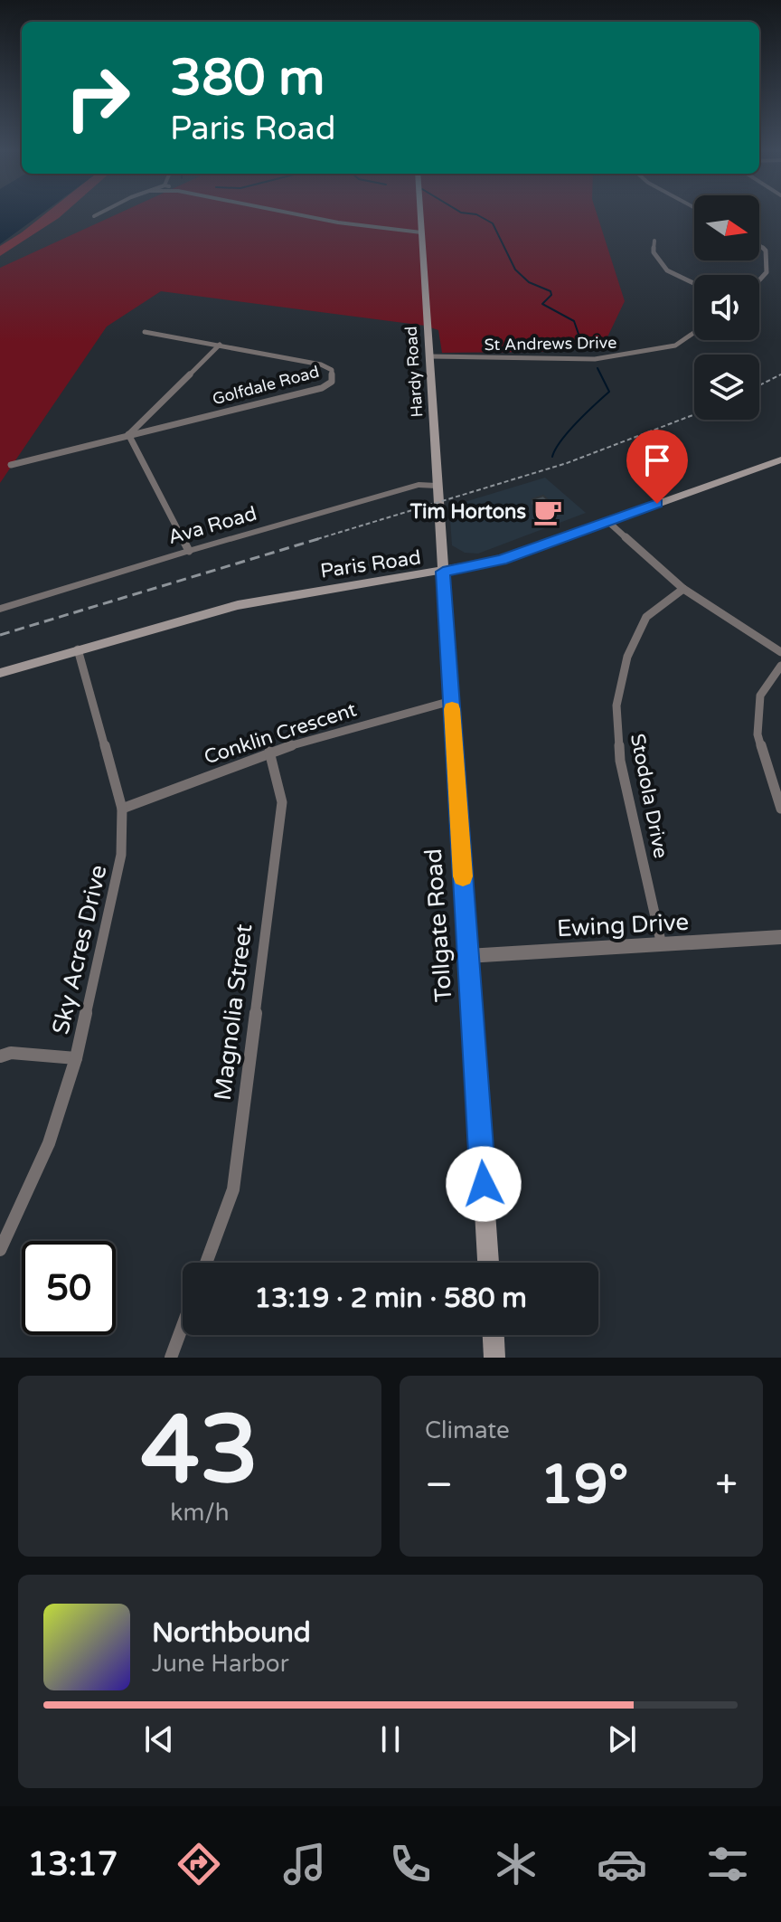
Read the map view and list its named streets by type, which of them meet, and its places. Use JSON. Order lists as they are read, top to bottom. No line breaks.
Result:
{"streets":{"main road":["Hardy Road","Paris Road","Tollgate Road"],"street":["St Andrews Drive","Golfdale Road","Ava Road","Conklin Crescent","Stodola Drive","Ewing Drive","Sky Acres Drive","Magnolia Street"]},"crossings":[["St Andrews Drive","Hardy Road"],["Hardy Road","Ava Road"],["Hardy Road","Paris Road"],["Hardy Road","Tollgate Road"],["Paris Road","Tollgate Road"],["Paris Road","Sky Acres Drive"],["Conklin Crescent","Tollgate Road"],["Conklin Crescent","Sky Acres Drive"],["Conklin Crescent","Magnolia Street"],["Stodola Drive","Ewing Drive"],["Tollgate Road","Ewing Drive"]],"places":{"cafe":["Tim Hortons"]},"north":"right","page":{"turn":["380 m","Paris Road"],"limit":"50","trip":"13:19 · 2 min · 580 m","tile":[["43","km/h"],"Climate"],"heat":["−","19°","+"],"song":["Northbound","June Harbor"],"tabs":"13:17"}}
